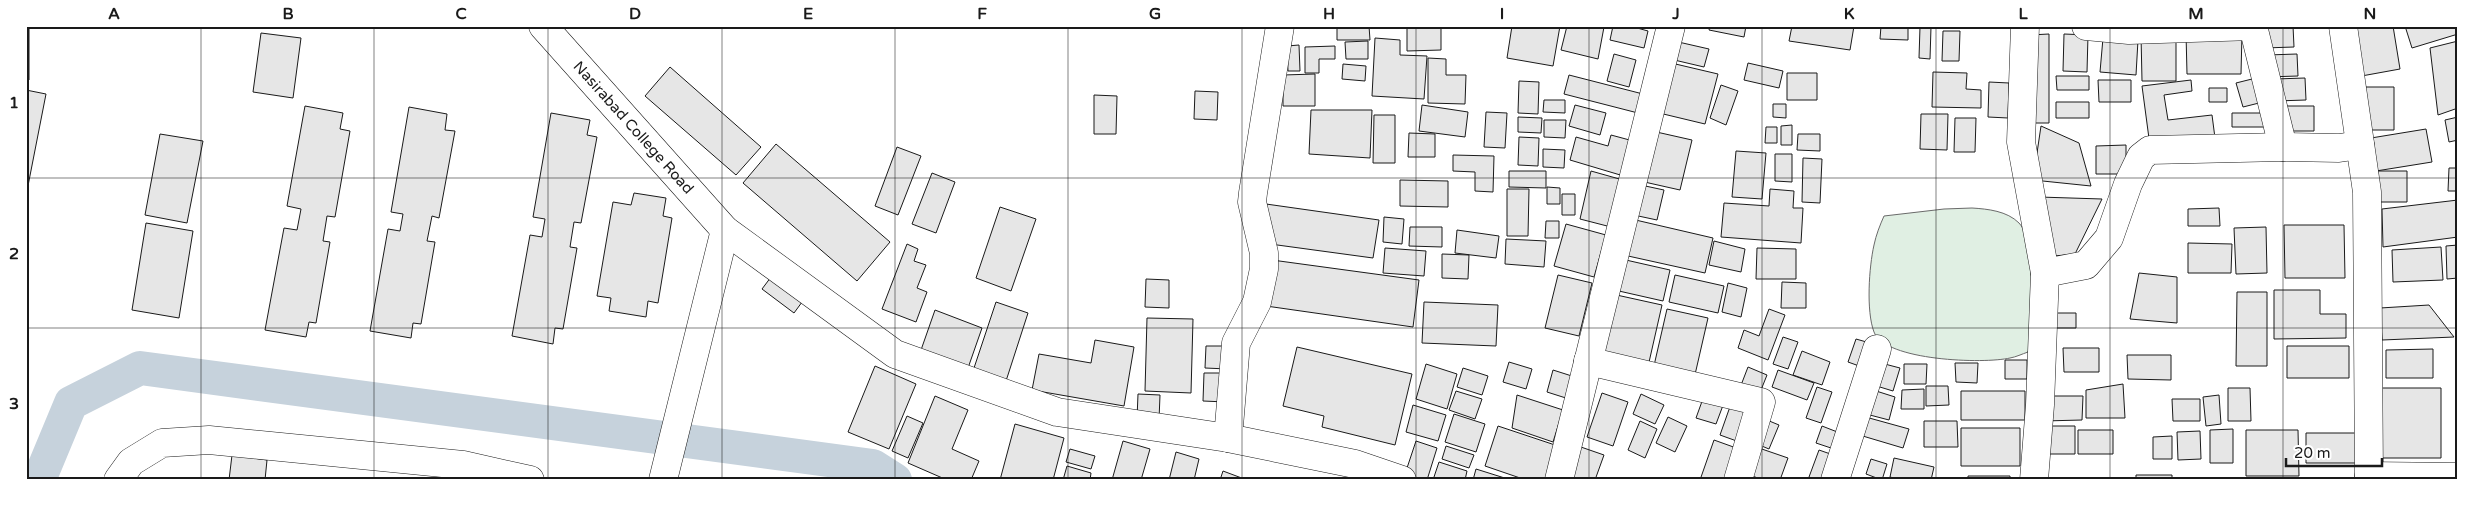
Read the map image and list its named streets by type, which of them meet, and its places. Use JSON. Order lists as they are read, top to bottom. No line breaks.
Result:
{"streets":{"street":["Nasirabad College Road"]},"scale_bar":"20 m","grid":{"columns":["A","B","C","D","E","F","G","H","I","J","K","L","M","N"],"rows":["1","2","3"]}}
